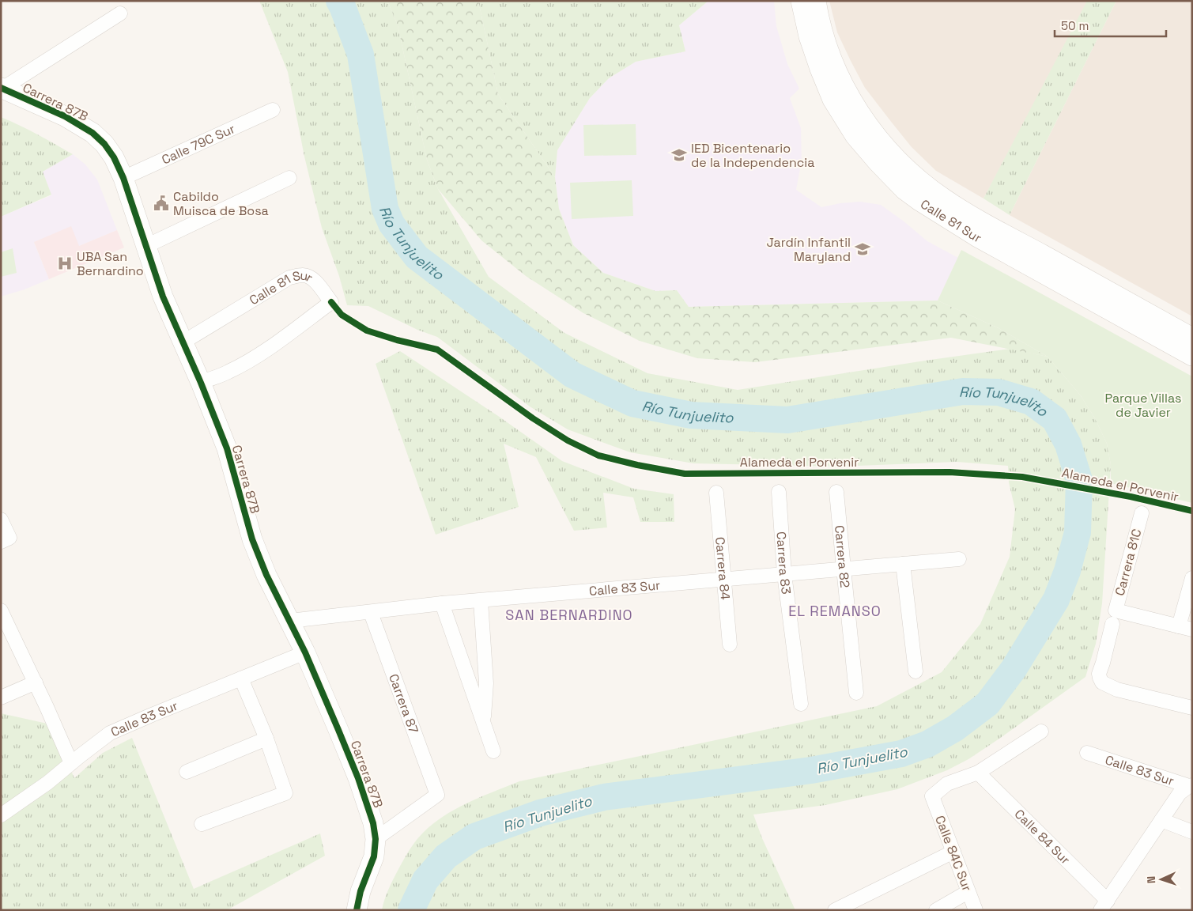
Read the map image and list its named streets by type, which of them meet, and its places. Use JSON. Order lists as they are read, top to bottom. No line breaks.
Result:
{"streets":{"street":["Carrera 87B","Calle 79C Sur","Calle 81 Sur","Carrera 82","Carrera 81C","Carrera 83","Carrera 84","Calle 83 Sur","Carrera 87","Calle 84 Sur","Calle 84C Sur"],"cycle path":["Alameda el Porvenir"]},"crossings":[["Carrera 87B","Calle 79C Sur"],["Carrera 87B","Calle 81 Sur"],["Carrera 87B","Calle 83 Sur"],["Carrera 87B","Carrera 87"],["Carrera 82","Calle 83 Sur"],["Carrera 83","Calle 83 Sur"],["Carrera 84","Calle 83 Sur"],["Calle 83 Sur","Carrera 87"],["Calle 84 Sur","Calle 84C Sur"]],"districts":["EL REMANSO","SAN BERNARDINO"],"water":["Río Tunjuelito"],"parks":["Parque Villas de Javier"],"places":{"school or university":["IED Bicentenario de la Independencia","Jardín Infantil Maryland"],"public building":["Cabildo Muisca de Bosa"],"hospital":["UBA San Bernardino"]},"scale_bar":"50 m","north":"left"}
